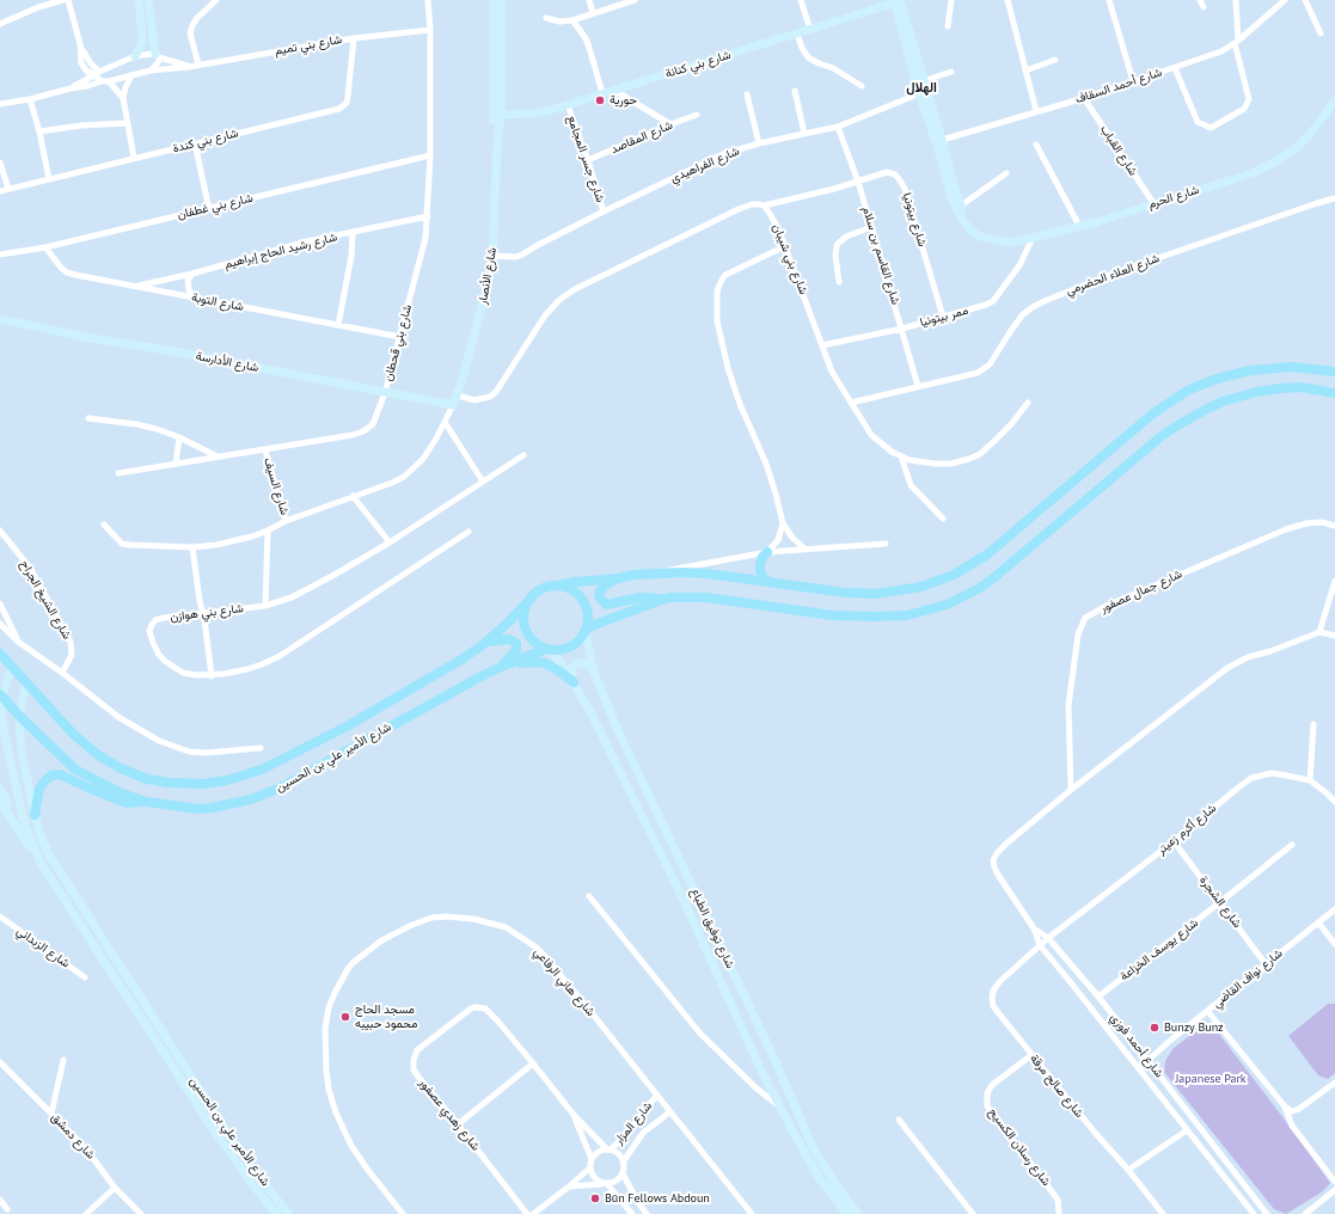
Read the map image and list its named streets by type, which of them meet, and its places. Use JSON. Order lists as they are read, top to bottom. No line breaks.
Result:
{"streets":{"main road":["شارع الأمير علي بن الحسين"],"street":["شارع بني تميم","شارع بني كنانة","شارع أحمد السقاف","شارع المقاصد","شارع بني كندة","شارع القباب","شارع جسر المجامع","شارع الفراهيدي","شارع الحرم","شارع بني غطفان","شارع بيتونيا","شارع رشيد الحاج إبراهيم","شارع القاسم بن سلام","شارع بني شيبان","شارع العلاء الحضرمي","شارع الأنصار","شارع التوبة","ممر بيتونيا","شارع بني قحطان","شارع الأدارسة","شارع السيف","شارع جمال عصفور","شارع الشيخ الجراح","شارع بني هوازن","شارع أكرم زعيتر","شارع الشجرة","شارع توفيق الطباع","شارع الزبداني","شارع يوسف الخزاعة","شارع نواف القاضي","شارع هاني الرفاعي","شارع أحمد فوزي","شارع صالح مرقة","شارع زهدي عصفور","شارع المزار","شارع دمشق","شارع رسلان الكسيح"]},"crossings":[["شارع بني تميم","شارع بني كندة"],["شارع بني تميم","شارع بني قحطان"],["شارع بني كنانة","شارع جسر المجامع"],["شارع بني كنانة","شارع الحرم"],["شارع بني كنانة","شارع الأنصار"],["شارع أحمد السقاف","شارع القباب"],["شارع أحمد السقاف","شارع الحرم"],["شارع المقاصد","شارع جسر المجامع"],["شارع القباب","شارع الحرم"],["شارع جسر المجامع","شارع الفراهيدي"],["شارع الفراهيدي","شارع الحرم"],["شارع الفراهيدي","شارع القاسم بن سلام"],["شارع الفراهيدي","شارع الأنصار"],["شارع الحرم","ممر بيتونيا"],["شارع بني غطفان","شارع التوبة"],["شارع بني غطفان","شارع بني قحطان"],["شارع بيتونيا","شارع القاسم بن سلام"],["شارع بيتونيا","شارع بني شيبان"],["شارع بيتونيا","ممر بيتونيا"],["شارع رشيد الحاج إبراهيم","شارع التوبة"],["شارع رشيد الحاج إبراهيم","شارع بني قحطان"],["شارع القاسم بن سلام","شارع العلاء الحضرمي"],["شارع القاسم بن سلام","ممر بيتونيا"],["شارع بني شيبان","شارع العلاء الحضرمي"],["شارع بني شيبان","ممر بيتونيا"],["شارع الأنصار","شارع الأدارسة"],["شارع التوبة","شارع بني قحطان"],["شارع بني قحطان","شارع الأدارسة"],["شارع بني قحطان","شارع السيف"],["شارع جمال عصفور","شارع أحمد فوزي"],["شارع الأمير علي بن الحسين","شارع توفيق الطباع"],["شارع أكرم زعيتر","شارع الشجرة"],["شارع أكرم زعيتر","شارع أحمد فوزي"],["شارع أكرم زعيتر","شارع صالح مرقة"],["شارع الشجرة","شارع يوسف الخزاعة"],["شارع الشجرة","شارع نواف القاضي"],["شارع يوسف الخزاعة","شارع أحمد فوزي"],["شارع نواف القاضي","شارع أحمد فوزي"],["شارع هاني الرفاعي","شارع المزار"],["شارع أحمد فوزي","شارع صالح مرقة"],["شارع صالح مرقة","شارع رسلان الكسيح"],["شارع زهدي عصفور","شارع المزار"]],"districts":["الهلال"],"parks":["Japanese Park"],"places":["حورية","مسجد الحاج محمود حبيبه","Bunzy Bunz","Būn Fellows Abdoun"]}
